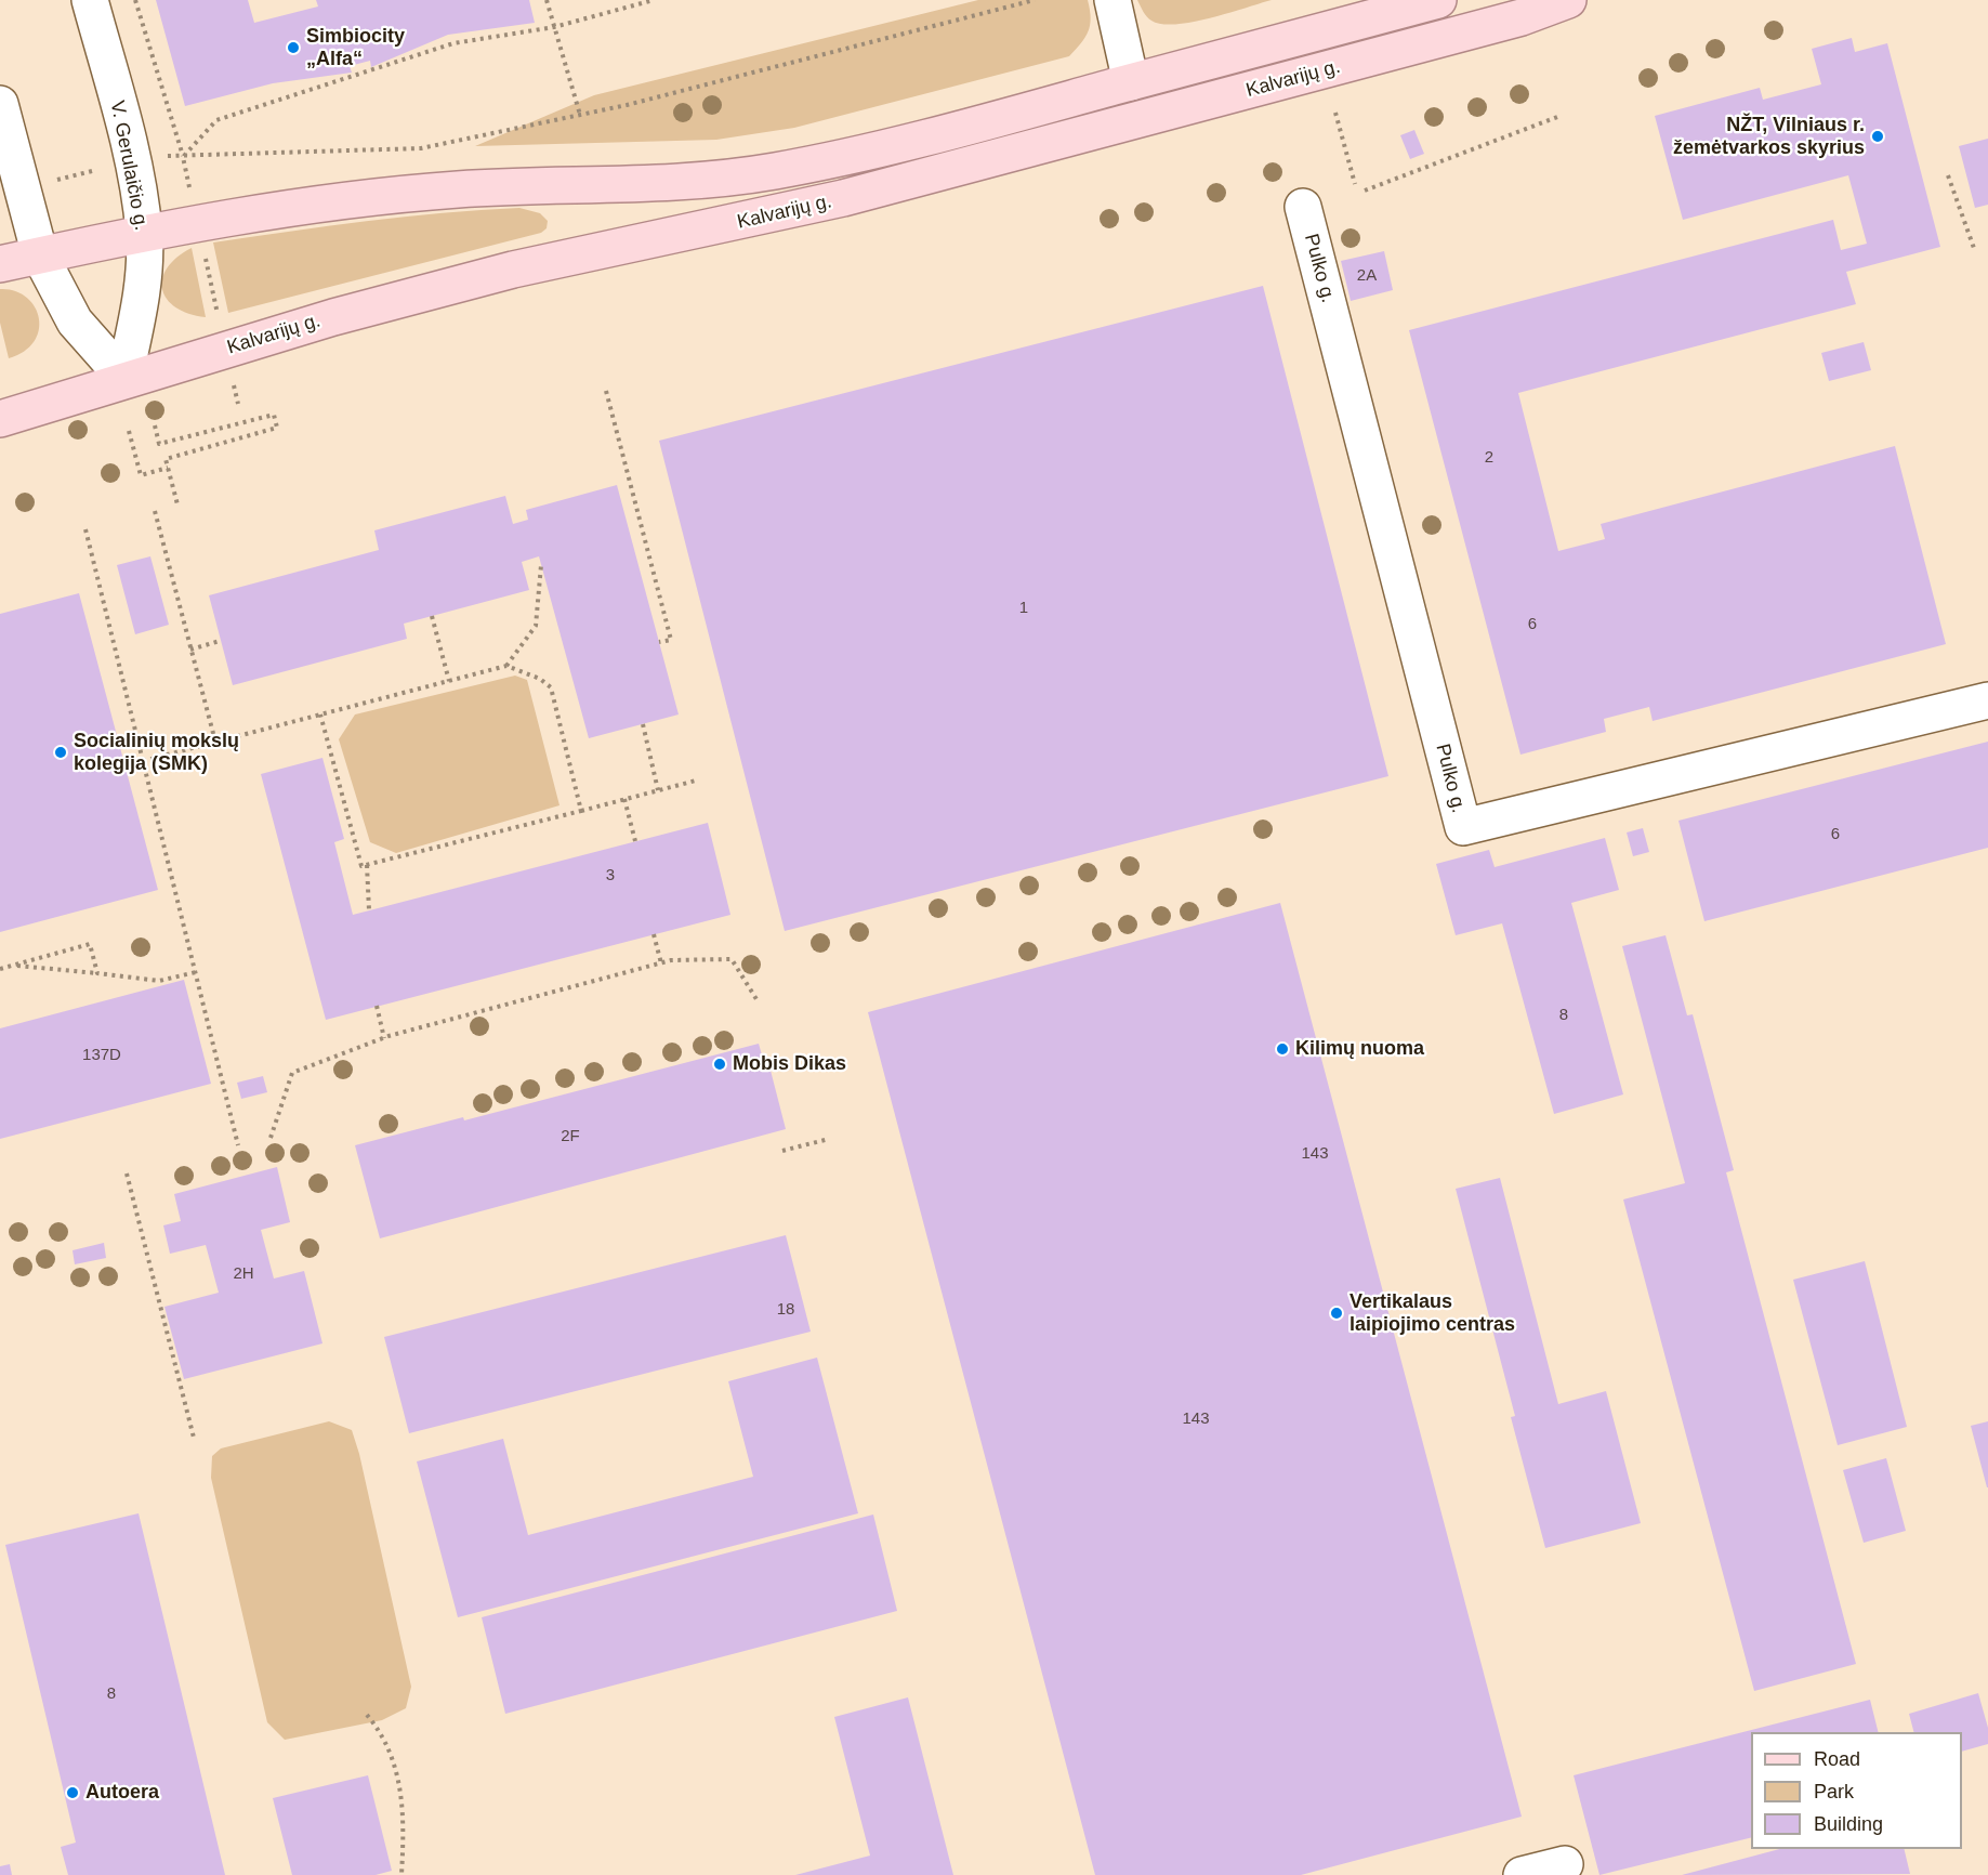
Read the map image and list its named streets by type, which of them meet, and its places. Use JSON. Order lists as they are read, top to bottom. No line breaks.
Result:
{"streets":{"main road":["Kalvarijų g."],"street":["V. Gerulaičio g.","Pulko g."]},"crossings":[["Kalvarijų g.","V. Gerulaičio g."]],"places":["Simbiocity „Alfa“","NŽT, Vilniaus r. žemėtvarkos skyrius","Socialinių mokslų kolegija (SMK)","Kilimų nuoma","Mobis Dikas","Vertikalaus laipiojimo centras","Autoera"],"house_numbers":["2A","2","1","6","6","3","8","137D","2F","143","2H","18","143","8"],"legend":["Road","Park","Building"]}
